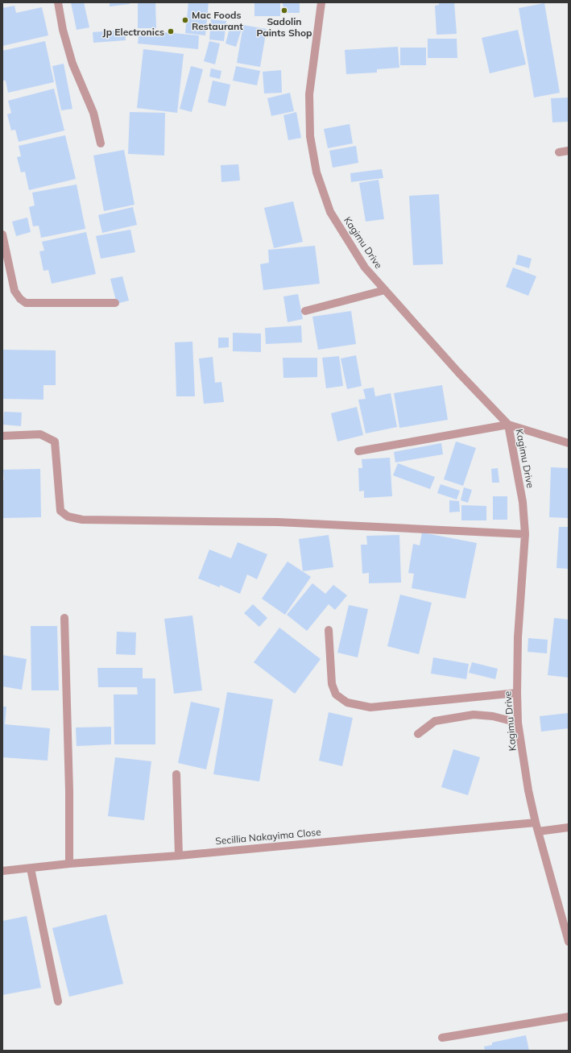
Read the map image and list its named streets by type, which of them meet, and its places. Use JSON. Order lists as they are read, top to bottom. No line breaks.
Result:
{"streets":{"street":["Kagimu Drive","Secillia Nakayima Close"]},"crossings":[["Kagimu Drive","Secillia Nakayima Close"]],"places":["Sadolin Paints Shop","Mac Foods Restaurant","Jp Electronics"]}
